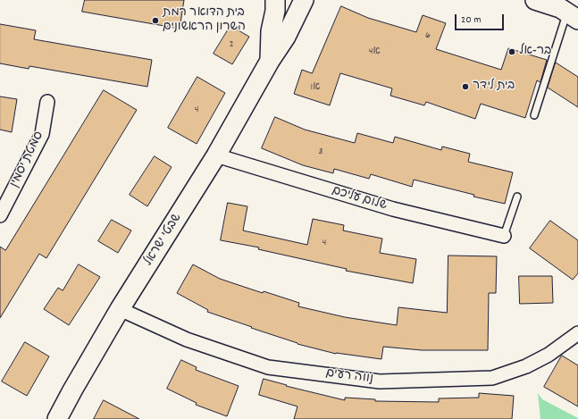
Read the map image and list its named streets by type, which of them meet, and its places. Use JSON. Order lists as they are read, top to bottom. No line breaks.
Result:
{"streets":{"street":["סמטת יסמין","שלום עליכם","שבטי ישראל","נווה רעים"]},"crossings":[["שלום עליכם","שבטי ישראל"],["שבטי ישראל","נווה רעים"]],"places":["בית הדואר רמת השרון הראשונים","בר-אל","בית לידר"],"house_numbers":["6","2","4א","1א","4","3","4"],"scale_bar":"20 m"}
